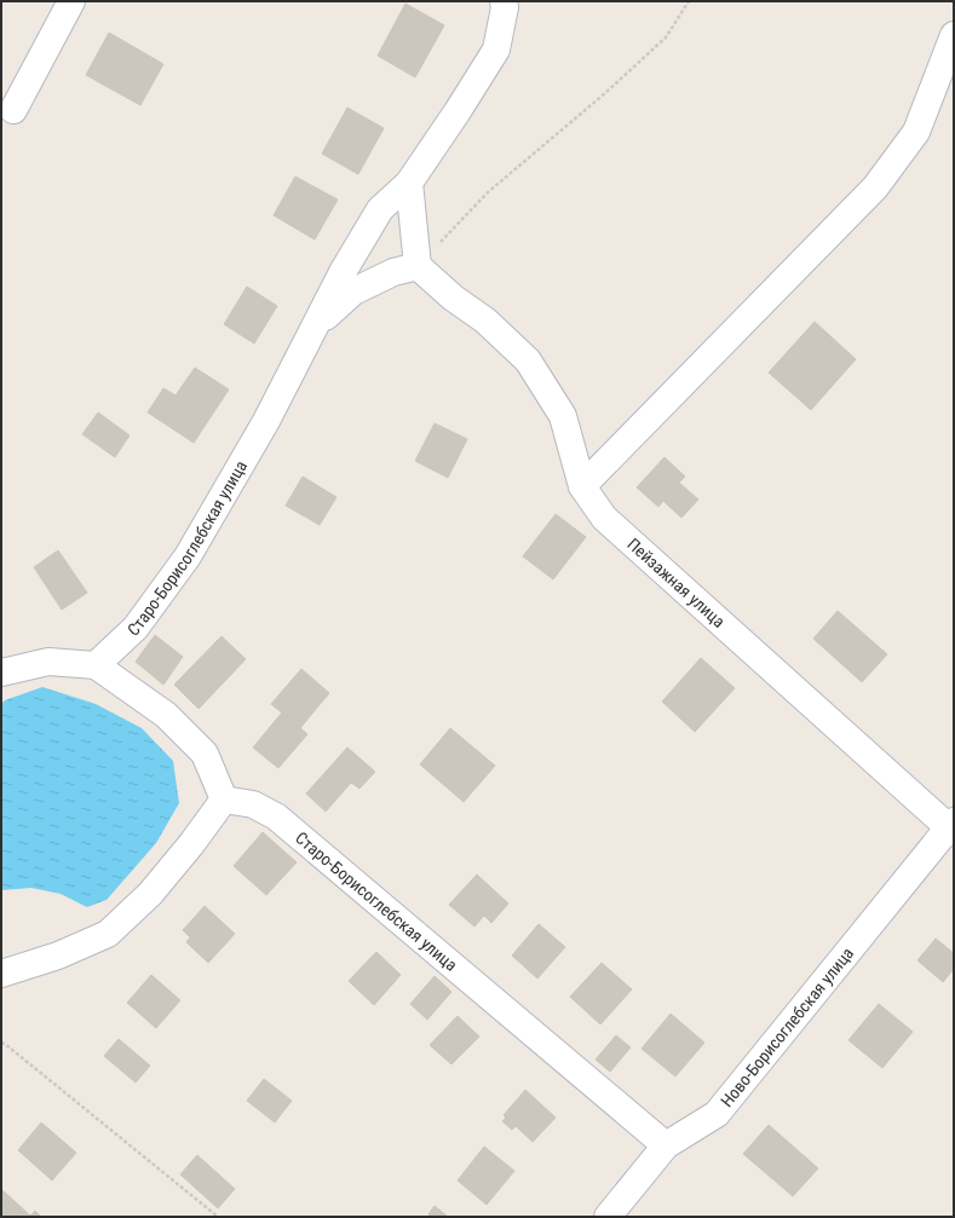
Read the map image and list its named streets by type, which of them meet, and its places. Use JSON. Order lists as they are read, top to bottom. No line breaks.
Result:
{"streets":{"street":["Старо-Борисоглебская улица","Пейзажная улица","Ново-Борисоглебская улица"]},"crossings":[["Старо-Борисоглебская улица","Ново-Борисоглебская улица"],["Пейзажная улица","Ново-Борисоглебская улица"]]}
